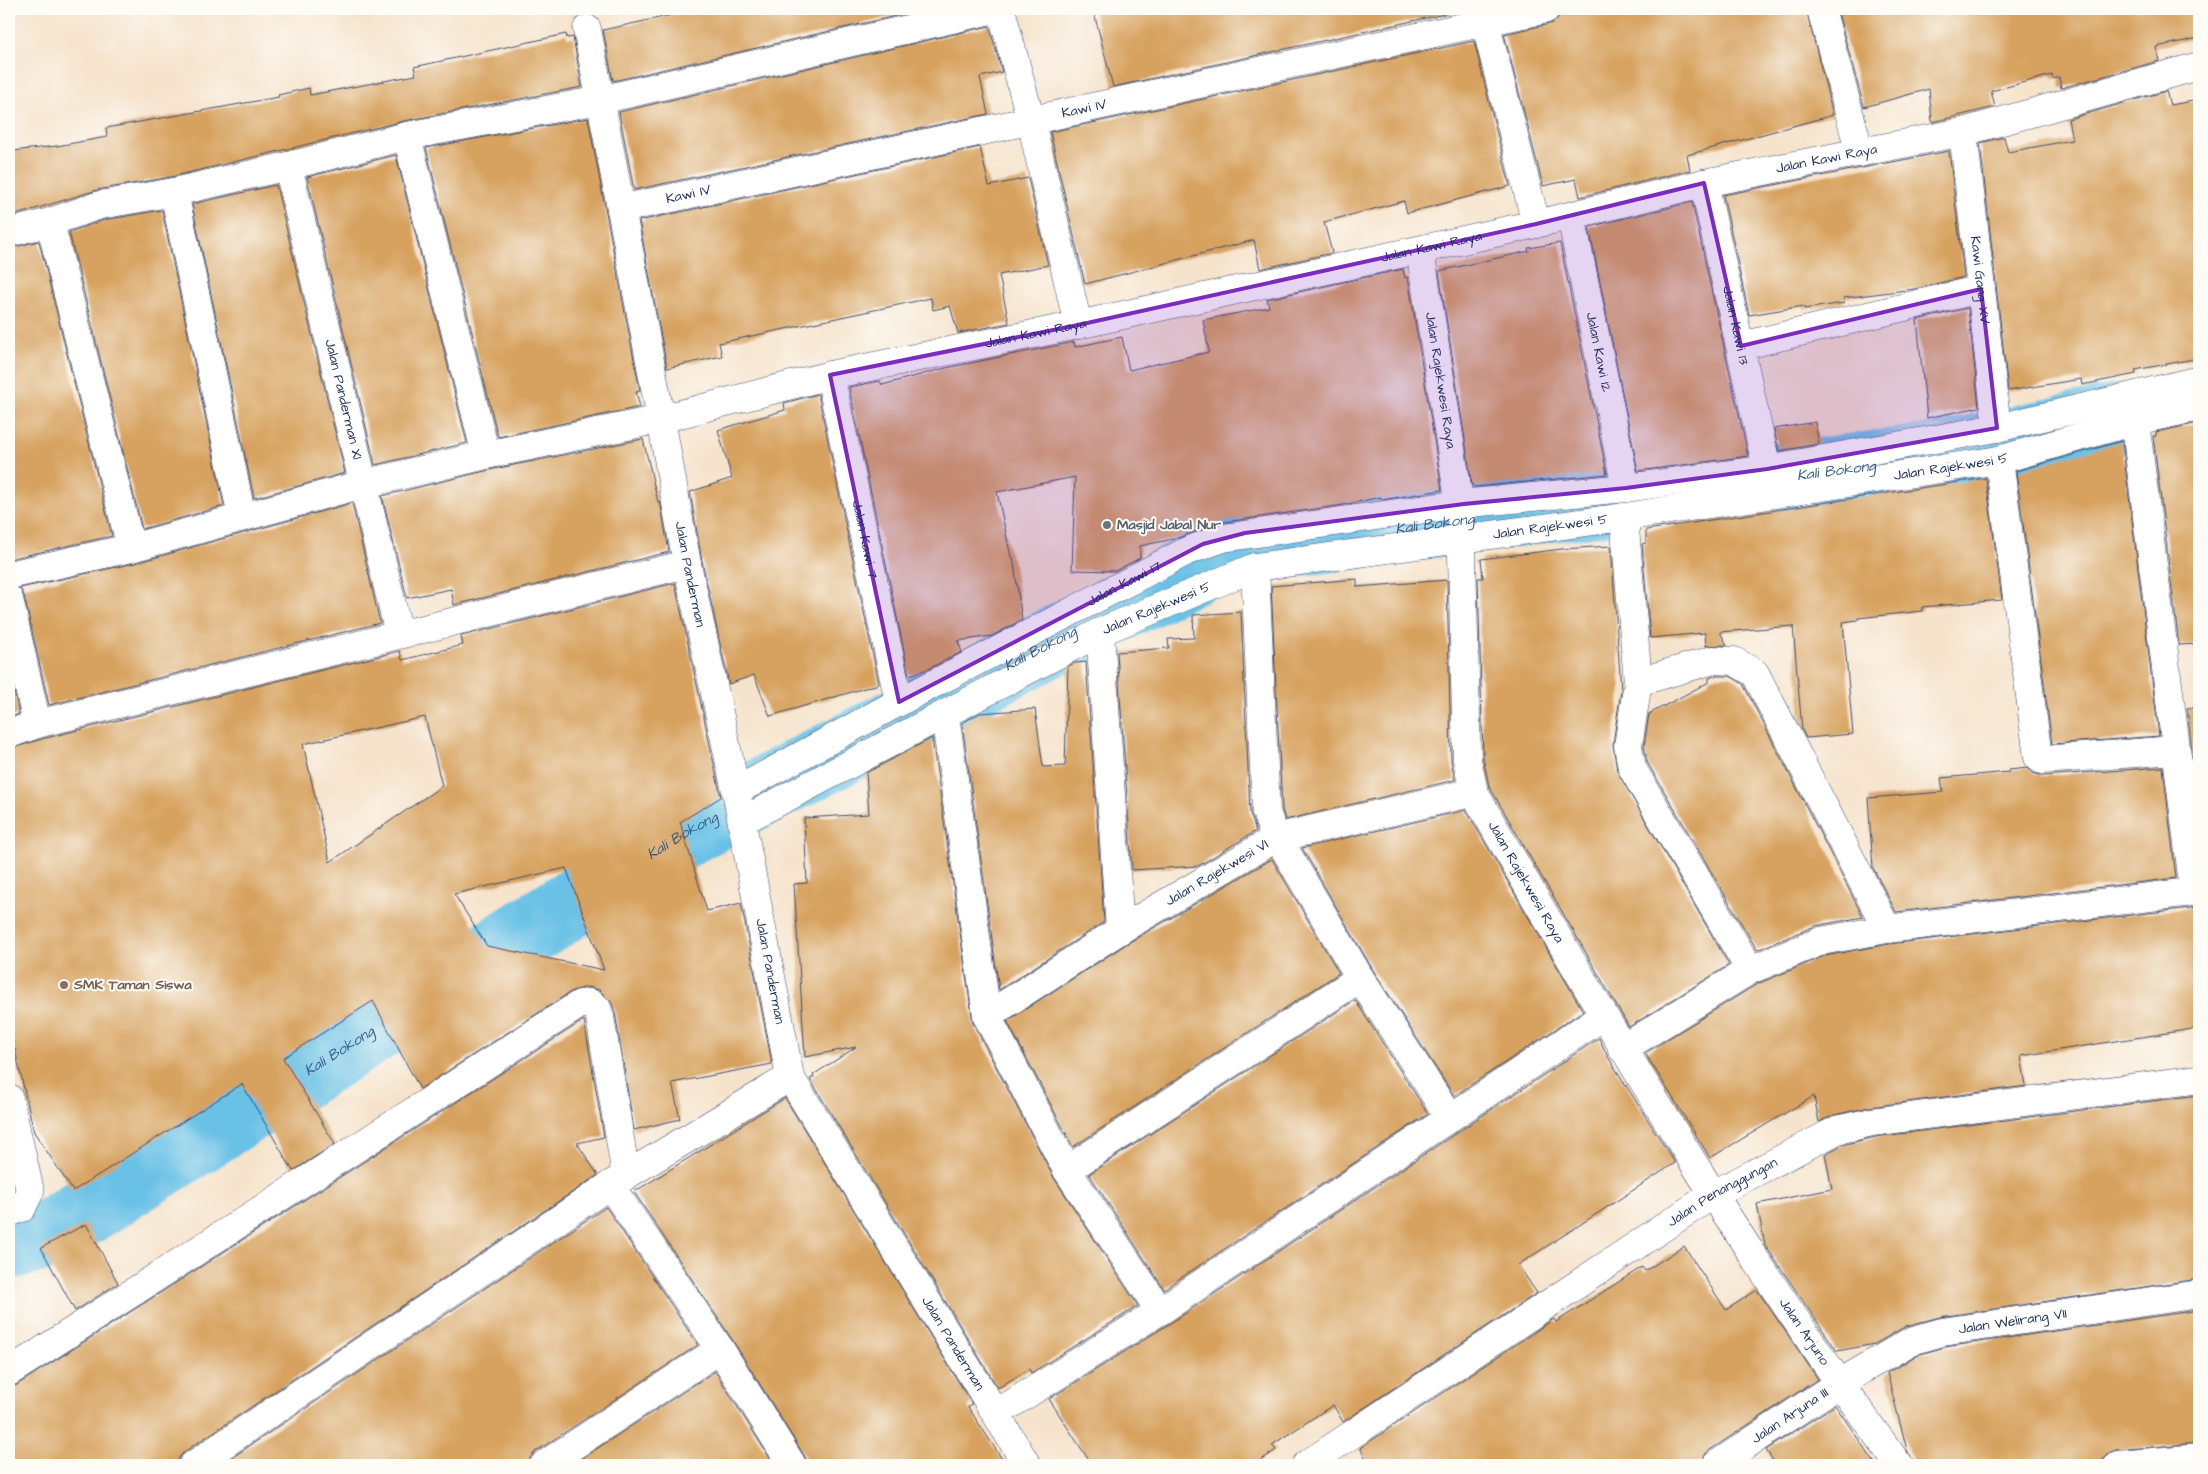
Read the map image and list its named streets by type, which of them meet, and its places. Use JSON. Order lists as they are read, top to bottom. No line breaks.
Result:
{"streets":{"street":["Kawi IV","Jalan Kawi Raya","Kawi Gang XV","Jalan Kawi 13","Jalan Kawi 12","Jalan Rajekwesi Raya","Jalan Panderman XI","Jalan Rajekwesi 5","Jalan Kawi 7","Jalan Panderman","Jalan Kawi 17","Jalan Rajekwesi VI","Jalan Penanggungan","Jalan Welirang VII","Jalan Arjuno","Jalan Arjuna III"]},"crossings":[["Kawi IV","Jalan Panderman"],["Jalan Kawi Raya","Kawi Gang XV"],["Jalan Kawi Raya","Jalan Kawi 13"],["Jalan Kawi Raya","Jalan Kawi 12"],["Jalan Kawi Raya","Jalan Rajekwesi Raya"],["Jalan Kawi Raya","Jalan Panderman XI"],["Jalan Kawi Raya","Jalan Kawi 7"],["Jalan Kawi Raya","Jalan Panderman"],["Jalan Rajekwesi Raya","Jalan Rajekwesi 5"],["Jalan Rajekwesi Raya","Jalan Kawi 17"],["Jalan Rajekwesi Raya","Jalan Rajekwesi VI"],["Jalan Rajekwesi Raya","Jalan Penanggungan"],["Jalan Rajekwesi Raya","Jalan Arjuno"],["Jalan Rajekwesi 5","Jalan Panderman"],["Jalan Rajekwesi 5","Jalan Kawi 17"],["Jalan Kawi 7","Jalan Kawi 17"],["Jalan Panderman","Jalan Kawi 17"],["Jalan Penanggungan","Jalan Arjuno"],["Jalan Welirang VII","Jalan Arjuno"],["Jalan Welirang VII","Jalan Arjuna III"],["Jalan Arjuno","Jalan Arjuna III"]],"water":["Kali Bokong"],"places":["Masjid Jabal Nur","SMK Taman Siswa"]}
